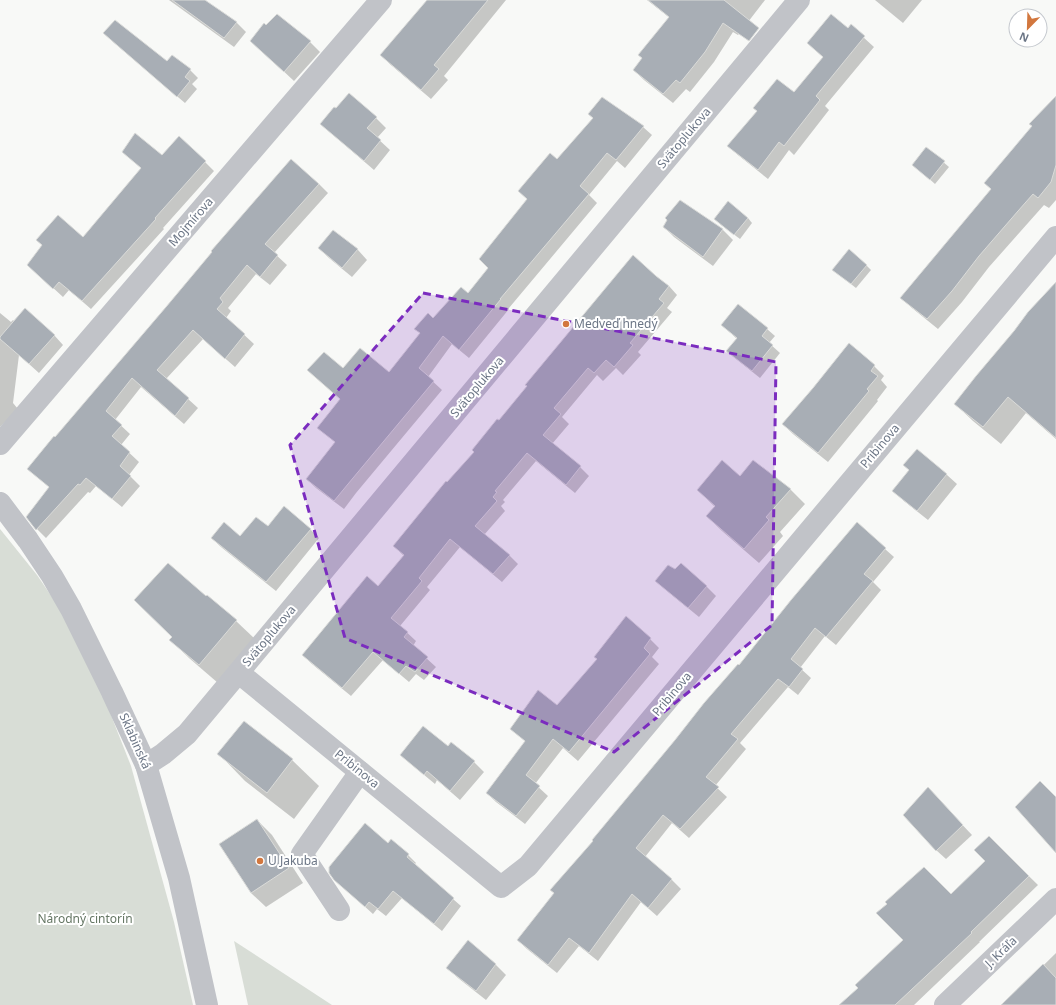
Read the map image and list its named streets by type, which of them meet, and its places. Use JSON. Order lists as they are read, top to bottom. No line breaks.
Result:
{"streets":{"street":["Svätoplukova","Mojmírova","Pribinova","Sklabinská","J. Kráľa"]},"crossings":[["Svätoplukova","Pribinova"],["Svätoplukova","Sklabinská"]],"parks":["Národný cintorín"],"places":["Medveď hnedý","U Jakuba"],"north":"bottom left"}
